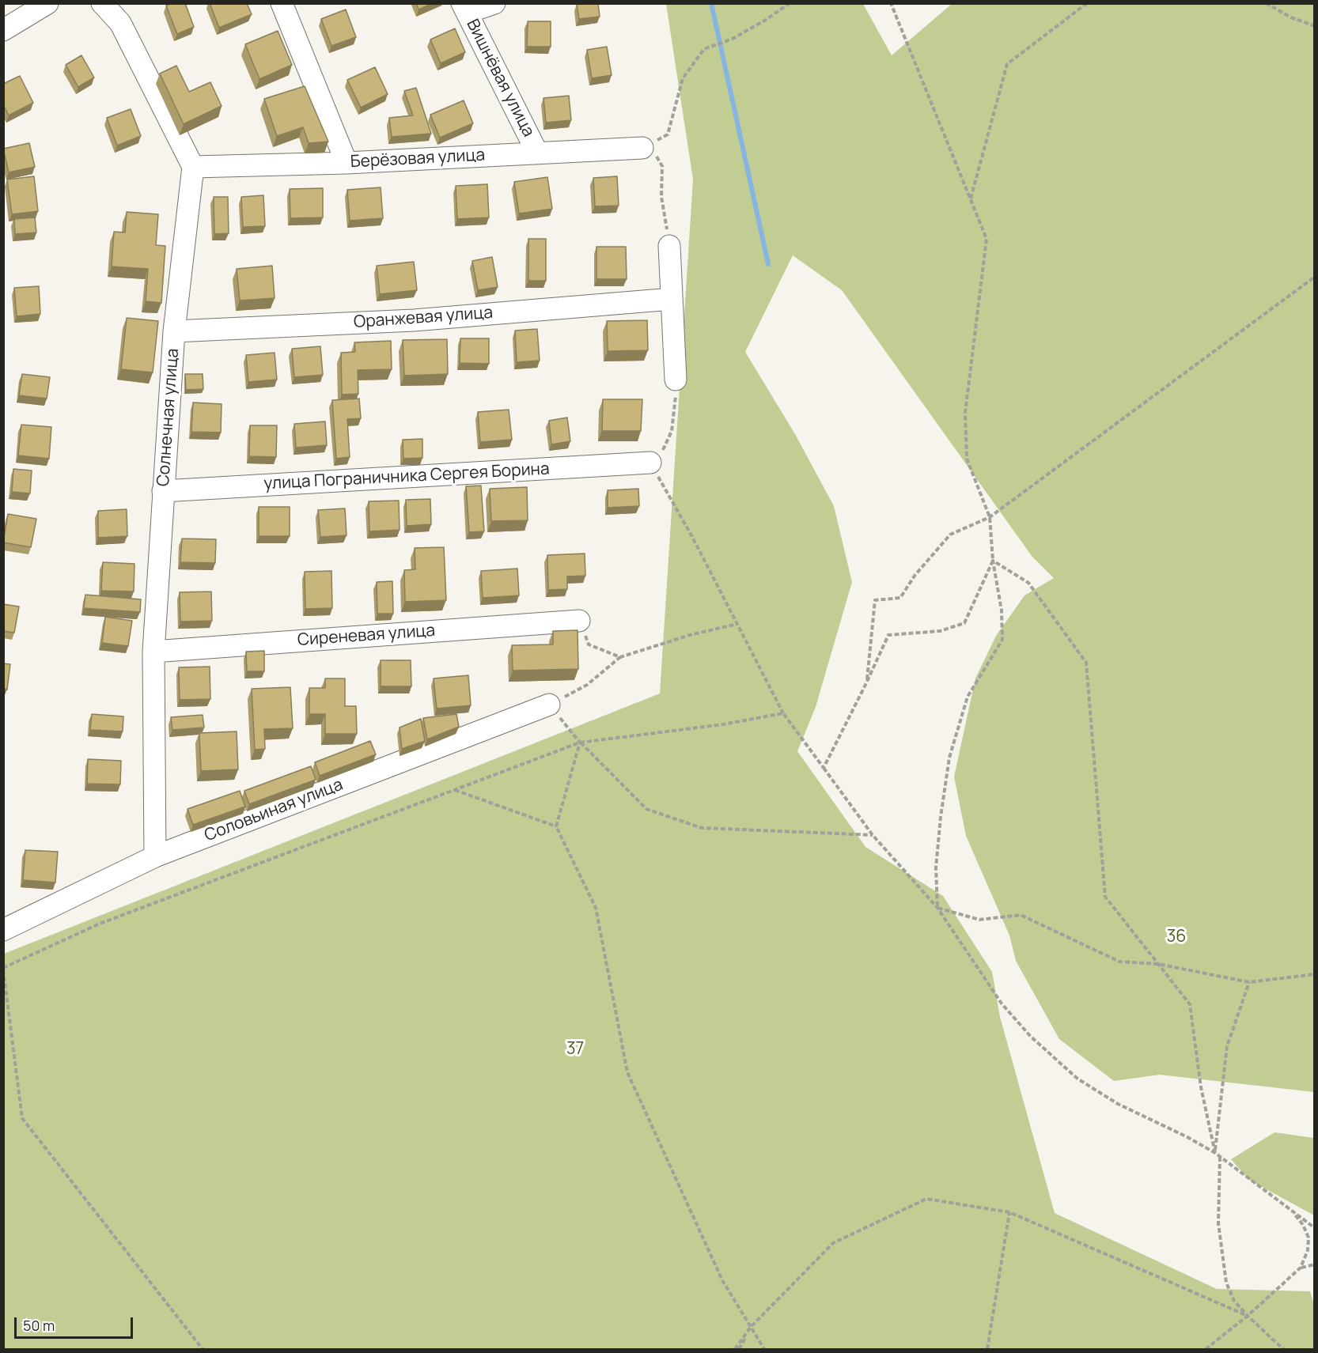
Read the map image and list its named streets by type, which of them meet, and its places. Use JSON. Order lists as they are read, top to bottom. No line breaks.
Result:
{"streets":{"street":["Вишнёвая улица","Берёзовая улица","Оранжевая улица","Солнечная улица","улица Пограничника Сергея Борина","Сиреневая улица","Соловьиная улица"]},"crossings":[["Вишнёвая улица","Берёзовая улица"],["Берёзовая улица","Солнечная улица"],["Оранжевая улица","Солнечная улица"],["Солнечная улица","улица Пограничника Сергея Борина"],["Солнечная улица","Сиреневая улица"],["Солнечная улица","Соловьиная улица"]],"parks":["36","37"],"scale_bar":"50 m"}
